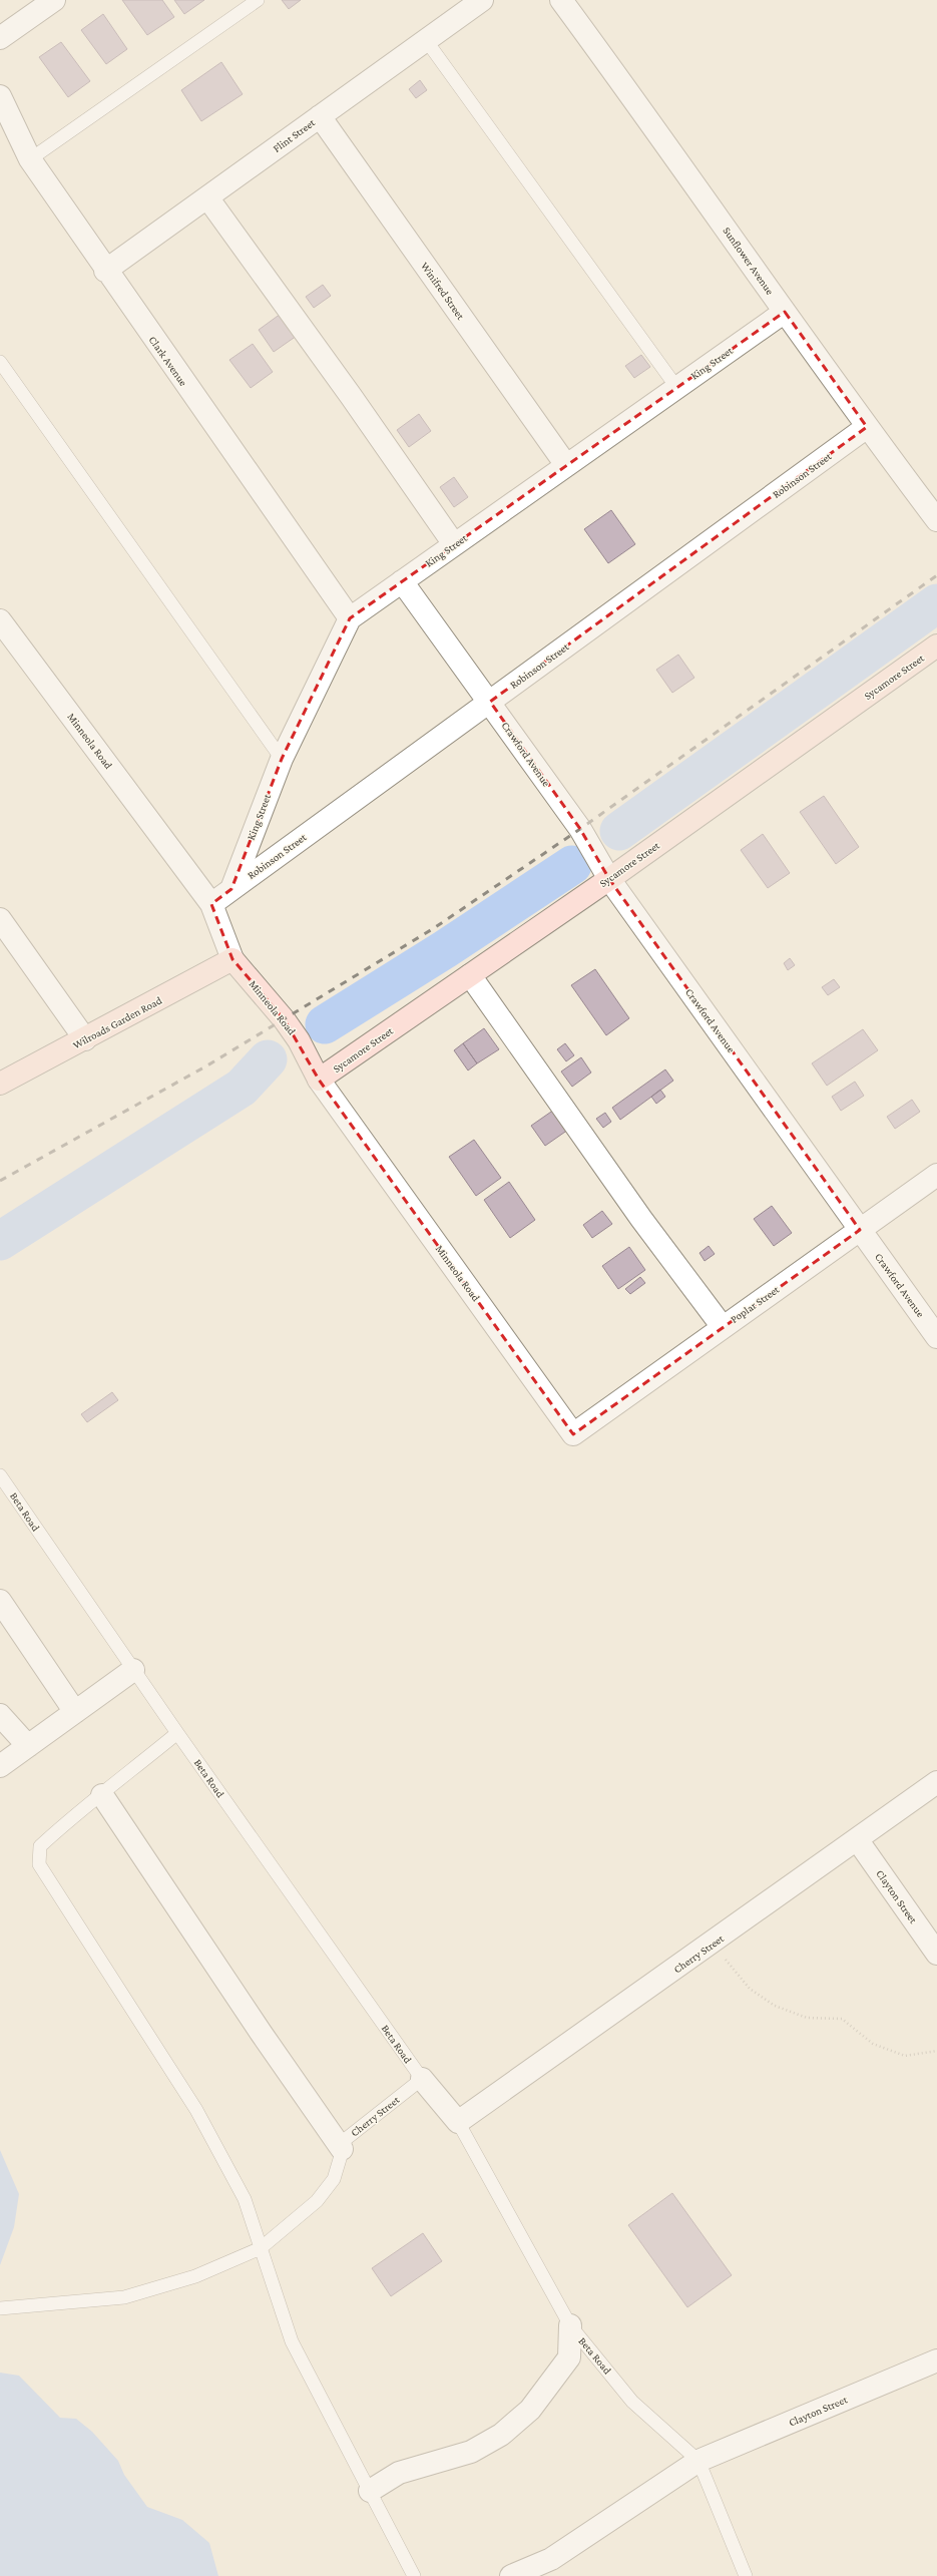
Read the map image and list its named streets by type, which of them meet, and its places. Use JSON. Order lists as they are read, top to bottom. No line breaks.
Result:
{"streets":{"street":["Flint Street","Sunflower Avenue","Winifred Street","Clark Avenue","King Street","Robinson Street","Sycamore Street","Minneola Road","Crawford Avenue","Wilroads Garden Road","Poplar Street","Clayton Street","Cherry Street"],"lane":["Beta Road"]},"crossings":[["Flint Street","Winifred Street"],["Flint Street","Clark Avenue"],["Sunflower Avenue","King Street"],["Sunflower Avenue","Robinson Street"],["Winifred Street","King Street"],["Clark Avenue","King Street"],["King Street","Robinson Street"],["King Street","Crawford Avenue"],["Robinson Street","Minneola Road"],["Robinson Street","Crawford Avenue"],["Sycamore Street","Minneola Road"],["Sycamore Street","Crawford Avenue"],["Minneola Road","Wilroads Garden Road"],["Minneola Road","Poplar Street"],["Crawford Avenue","Poplar Street"],["Beta Road","Clayton Street"],["Beta Road","Cherry Street"],["Clayton Street","Cherry Street"]]}
